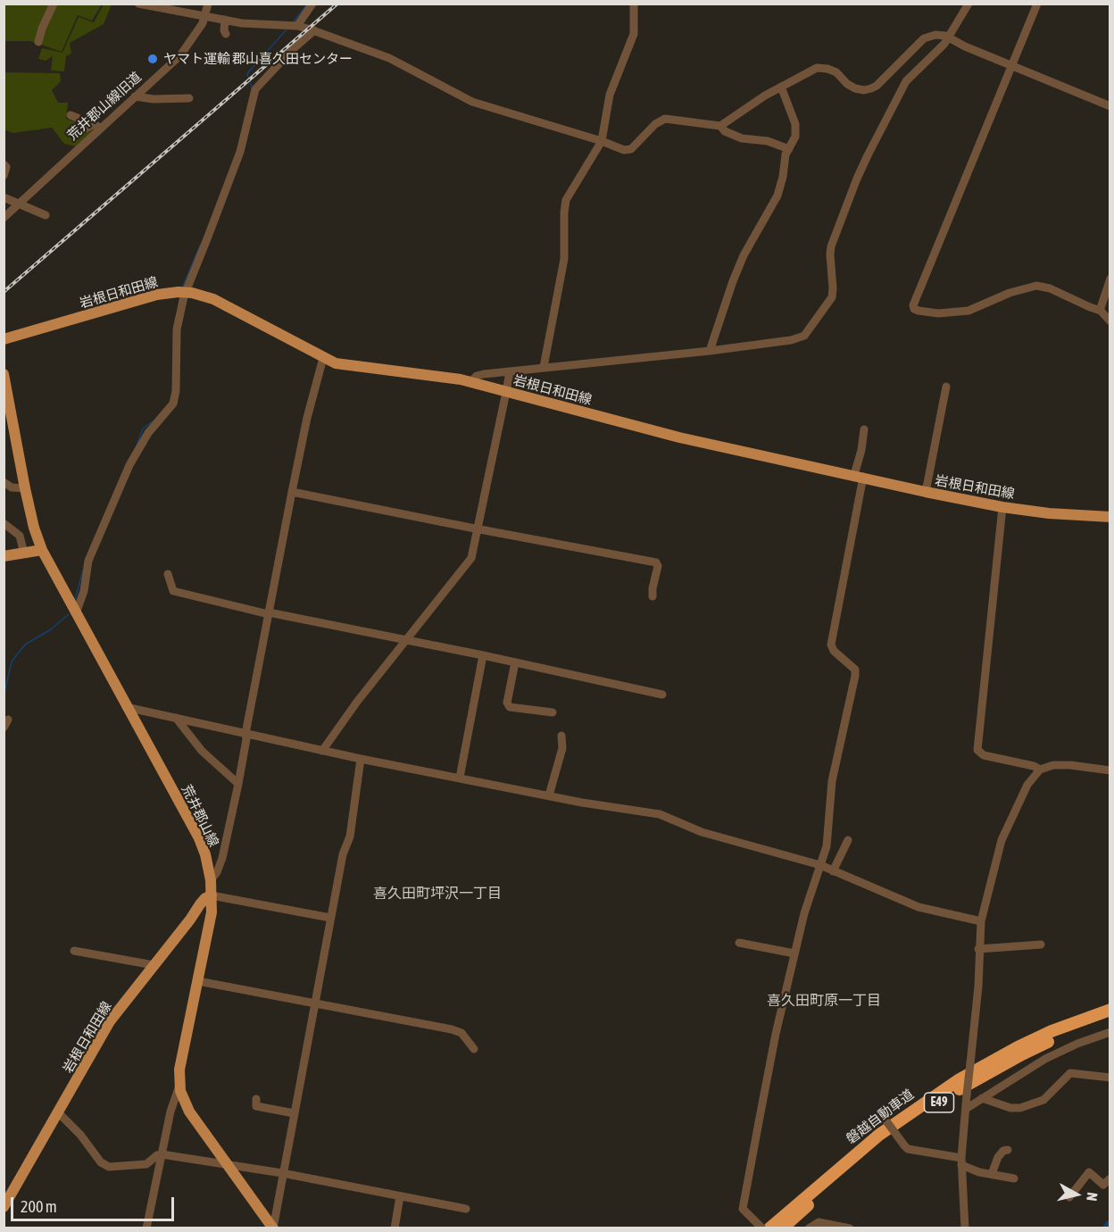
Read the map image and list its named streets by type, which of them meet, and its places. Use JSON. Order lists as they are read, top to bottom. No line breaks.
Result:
{"streets":{"highway":["E49","磐越自動車道"],"main road":["岩根日和田線","荒井郡山線"],"street":["荒井郡山線旧道"]},"crossings":[["岩根日和田線","荒井郡山線"]],"districts":["喜久田町坪沢一丁目","喜久田町原一丁目"],"places":["ヤマト運輸 郡山喜久田センター"],"scale_bar":"200 m","north":"right"}
